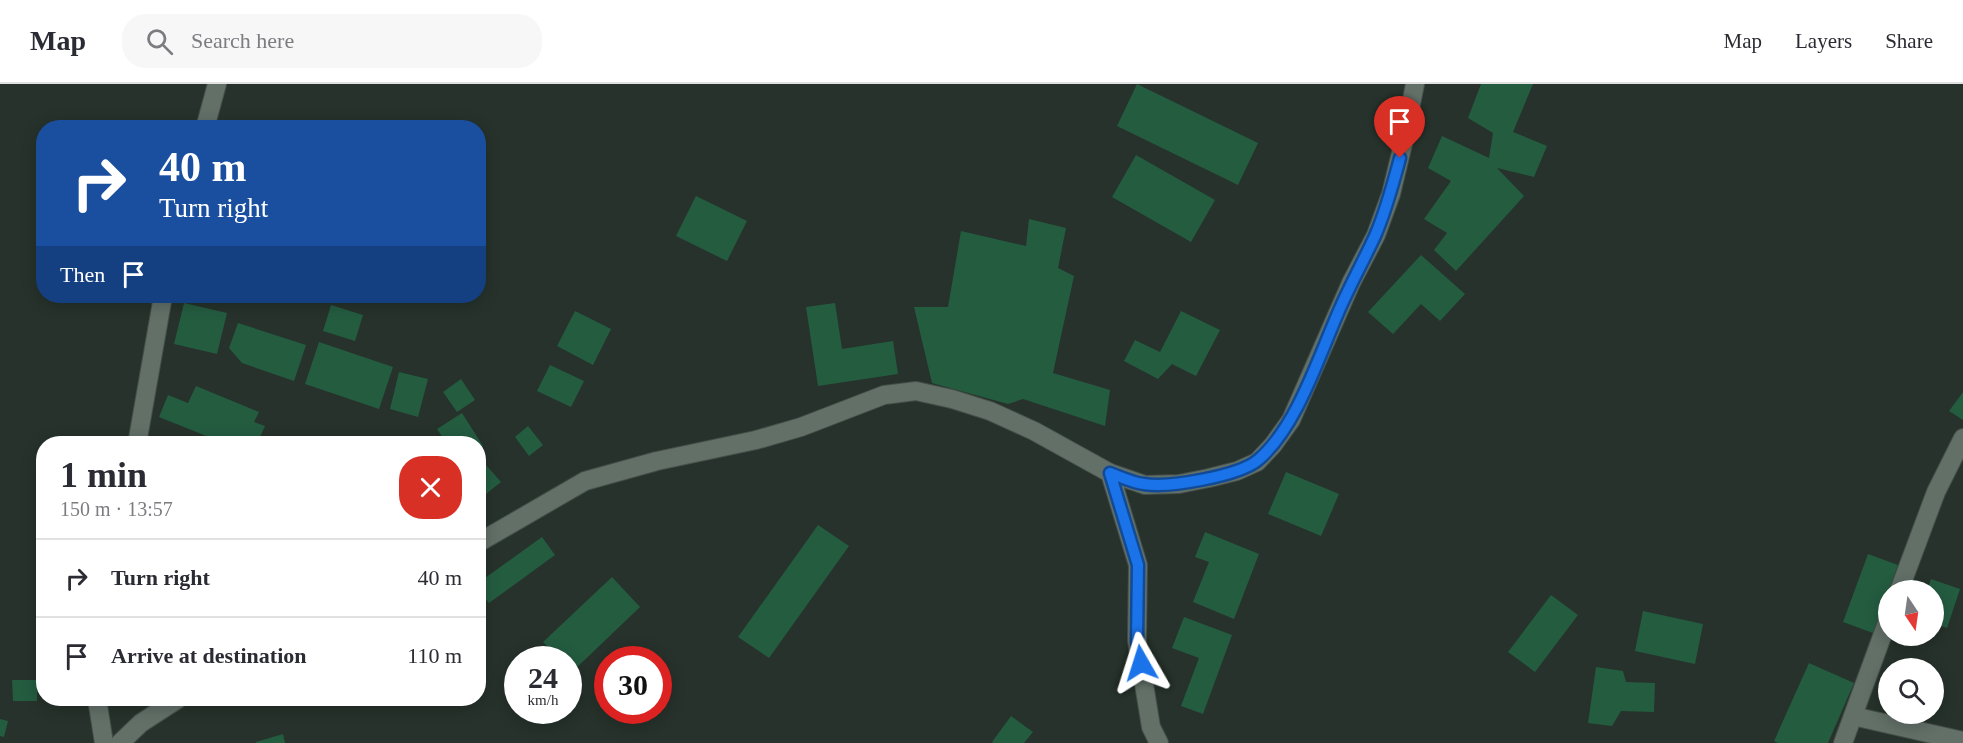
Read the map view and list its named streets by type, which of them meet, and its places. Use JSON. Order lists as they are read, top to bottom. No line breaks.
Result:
{"north":"bottom","page":{"header":"Map","search":"Search here","nav":["Map","Layers","Share"],"turn":["40 m","Turn right"],"then":"Then","heading":["1 min","150 m · 13:57"],"list":[{"name":"Turn right","value":"40 m"},{"name":"Arrive at destination","value":"110 m"}],"speed":"24 km/h","limit":"30"}}
